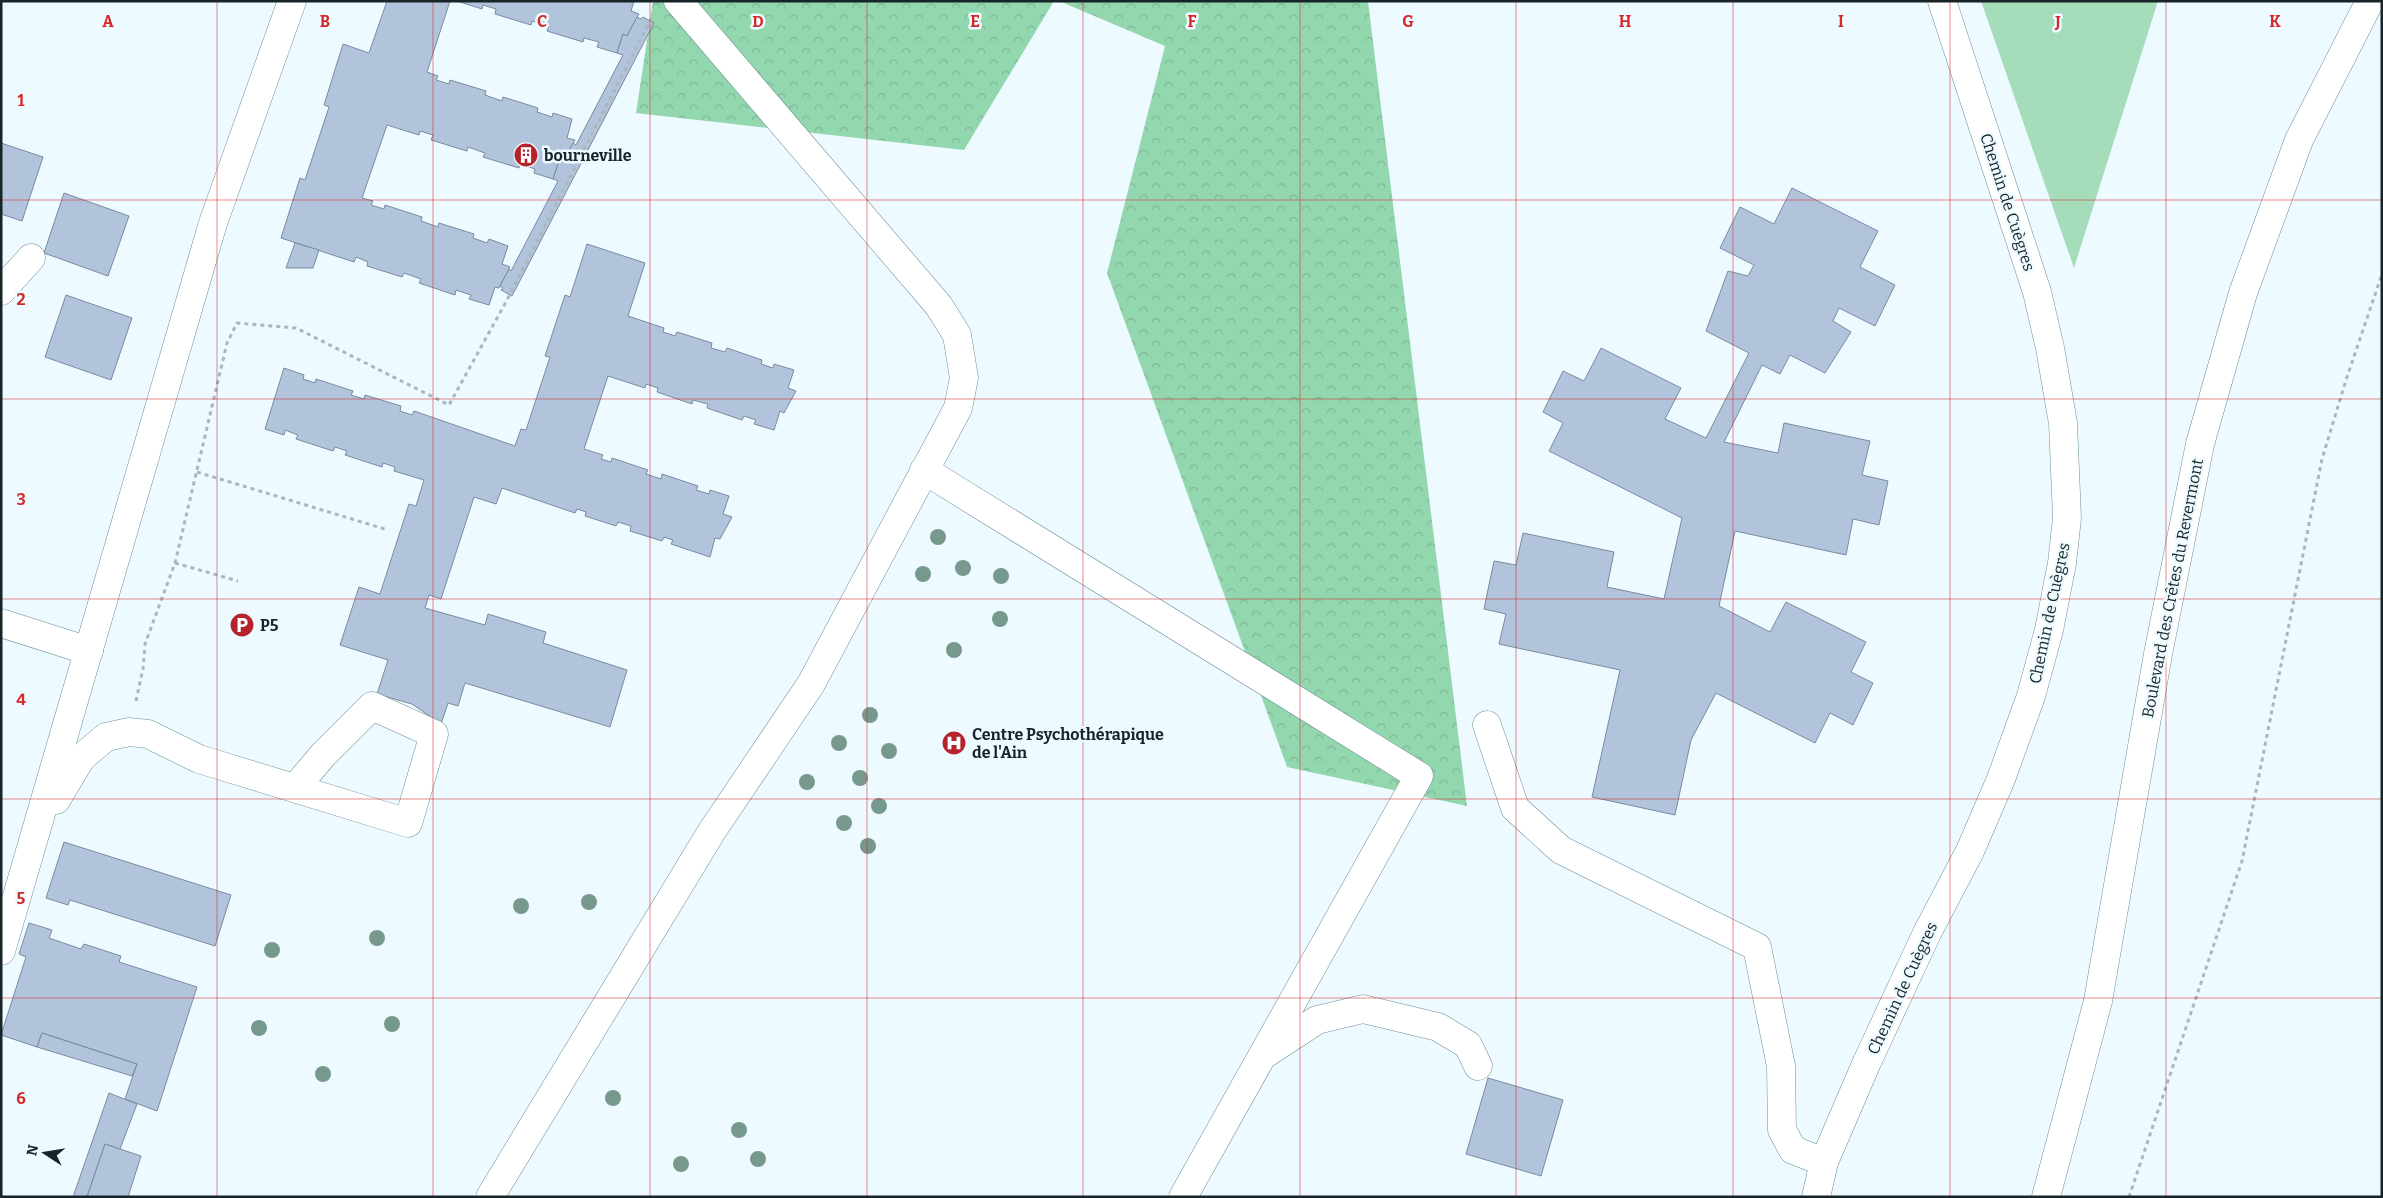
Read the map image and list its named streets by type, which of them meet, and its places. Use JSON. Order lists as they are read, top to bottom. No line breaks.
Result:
{"streets":{"street":["Chemin de Cuègres","Boulevard des Crêtes du Revermont"]},"places":{"building":["bourneville"],"parking":["P5"],"hospital":["Centre Psychothérapique de l'Ain"]},"north":"left","grid":{"columns":["A","B","C","D","E","F","G","H","I","J","K"],"rows":["1","2","3","4","5","6"]}}
